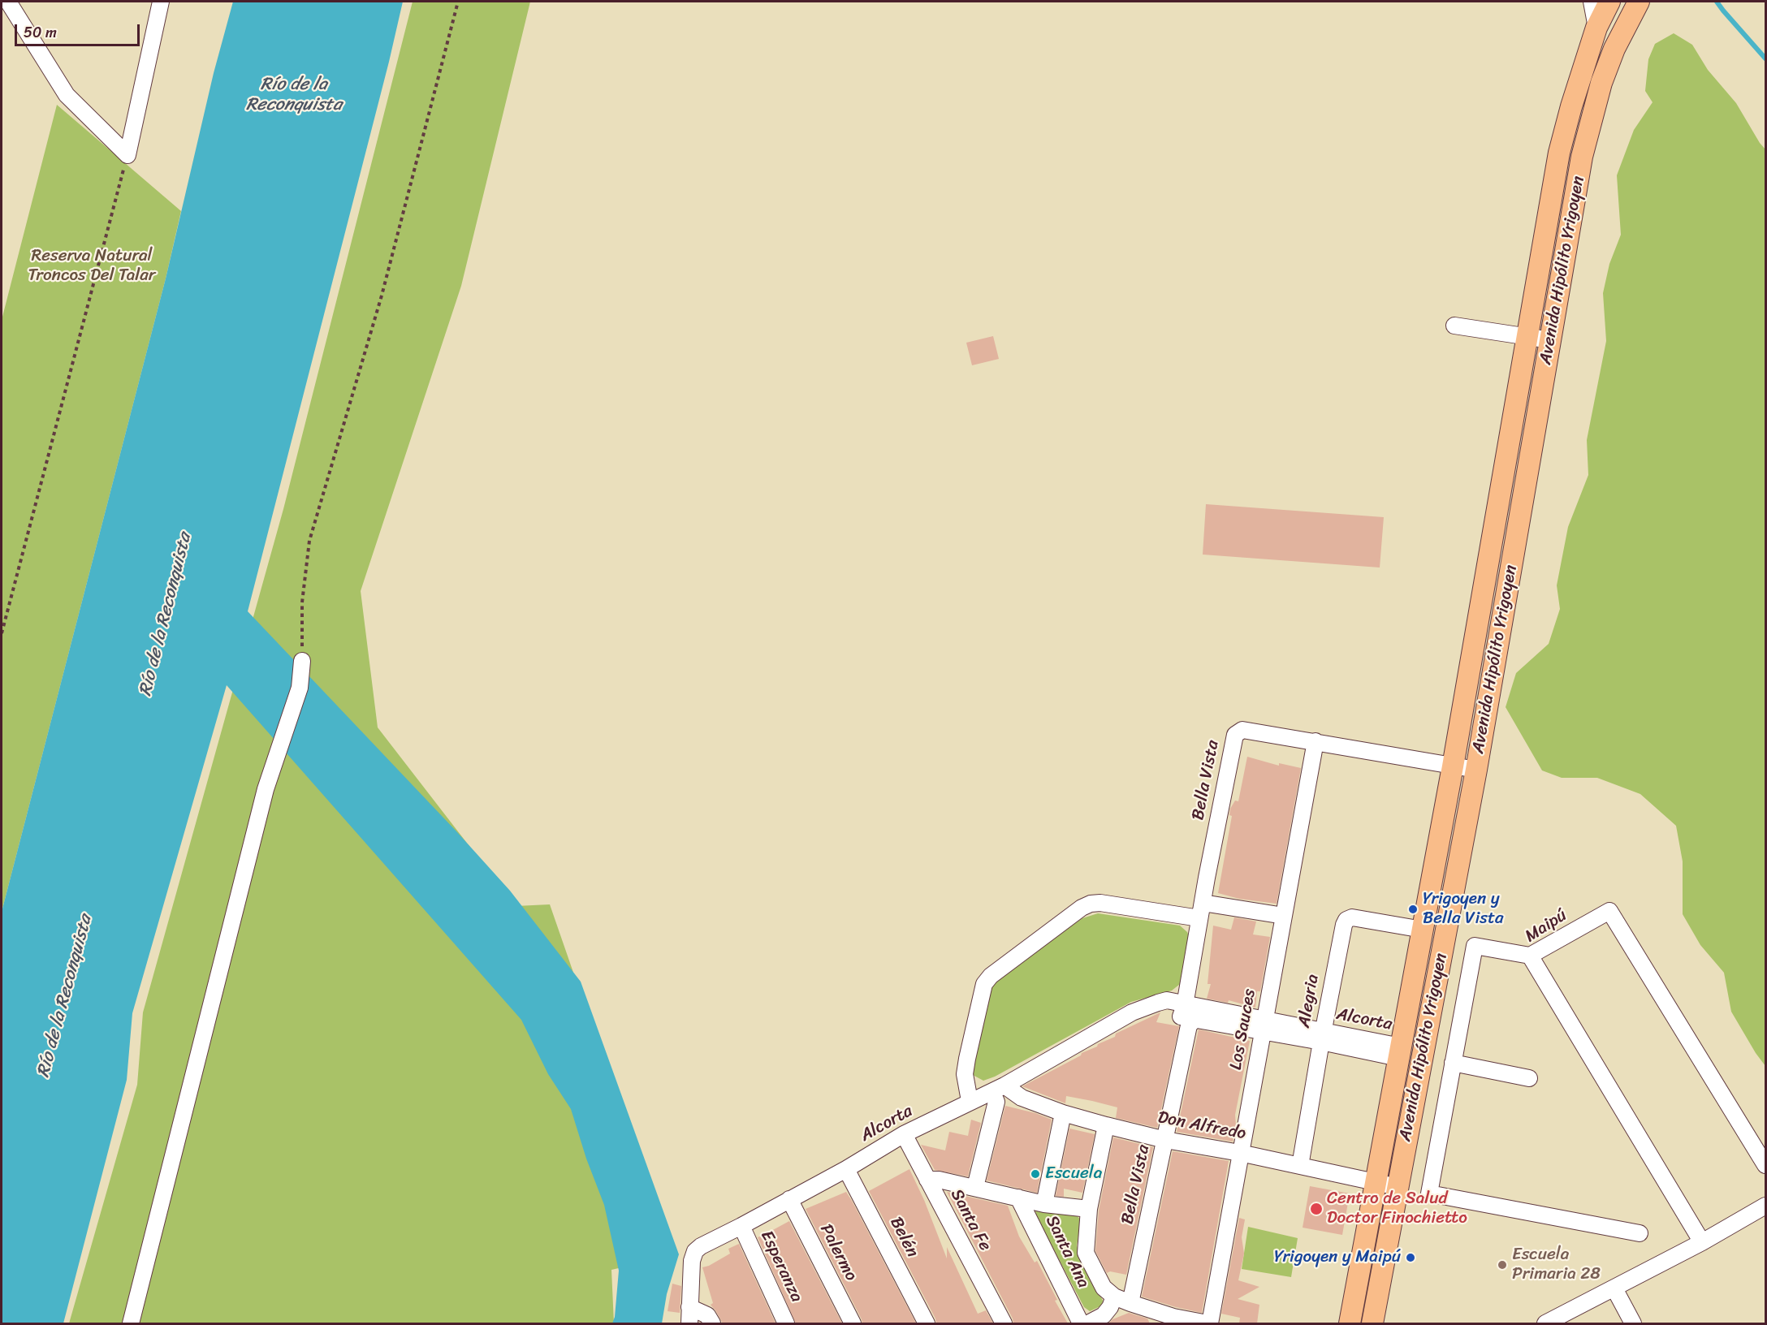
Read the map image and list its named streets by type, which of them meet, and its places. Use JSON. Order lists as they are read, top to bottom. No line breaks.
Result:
{"streets":{"main road":["Avenida Hipólito Yrigoyen"],"street":["Bella Vista","Maipú","Alegria","Alcorta","Los Sauces","Don Alfredo","Santa Fe","Belén","Santa Ana","Palermo","Esperanza"]},"crossings":[["Avenida Hipólito Yrigoyen","Bella Vista"],["Avenida Hipólito Yrigoyen","Alegria"],["Avenida Hipólito Yrigoyen","Alcorta"],["Avenida Hipólito Yrigoyen","Don Alfredo"],["Bella Vista","Alcorta"],["Bella Vista","Los Sauces"],["Bella Vista","Don Alfredo"],["Alegria","Alcorta"],["Alegria","Don Alfredo"],["Alcorta","Los Sauces"],["Alcorta","Don Alfredo"],["Alcorta","Santa Fe"],["Alcorta","Belén"],["Alcorta","Palermo"],["Alcorta","Esperanza"],["Los Sauces","Don Alfredo"]],"water":["Río de la Reconquista"],"parks":["Reserva Natural Troncos Del Talar"],"places":["Yrigoyen y Bella Vista","Escuela","Centro de Salud Doctor Finochietto","Yrigoyen y Maipú","Escuela Primaria 28"],"scale_bar":"50 m"}
